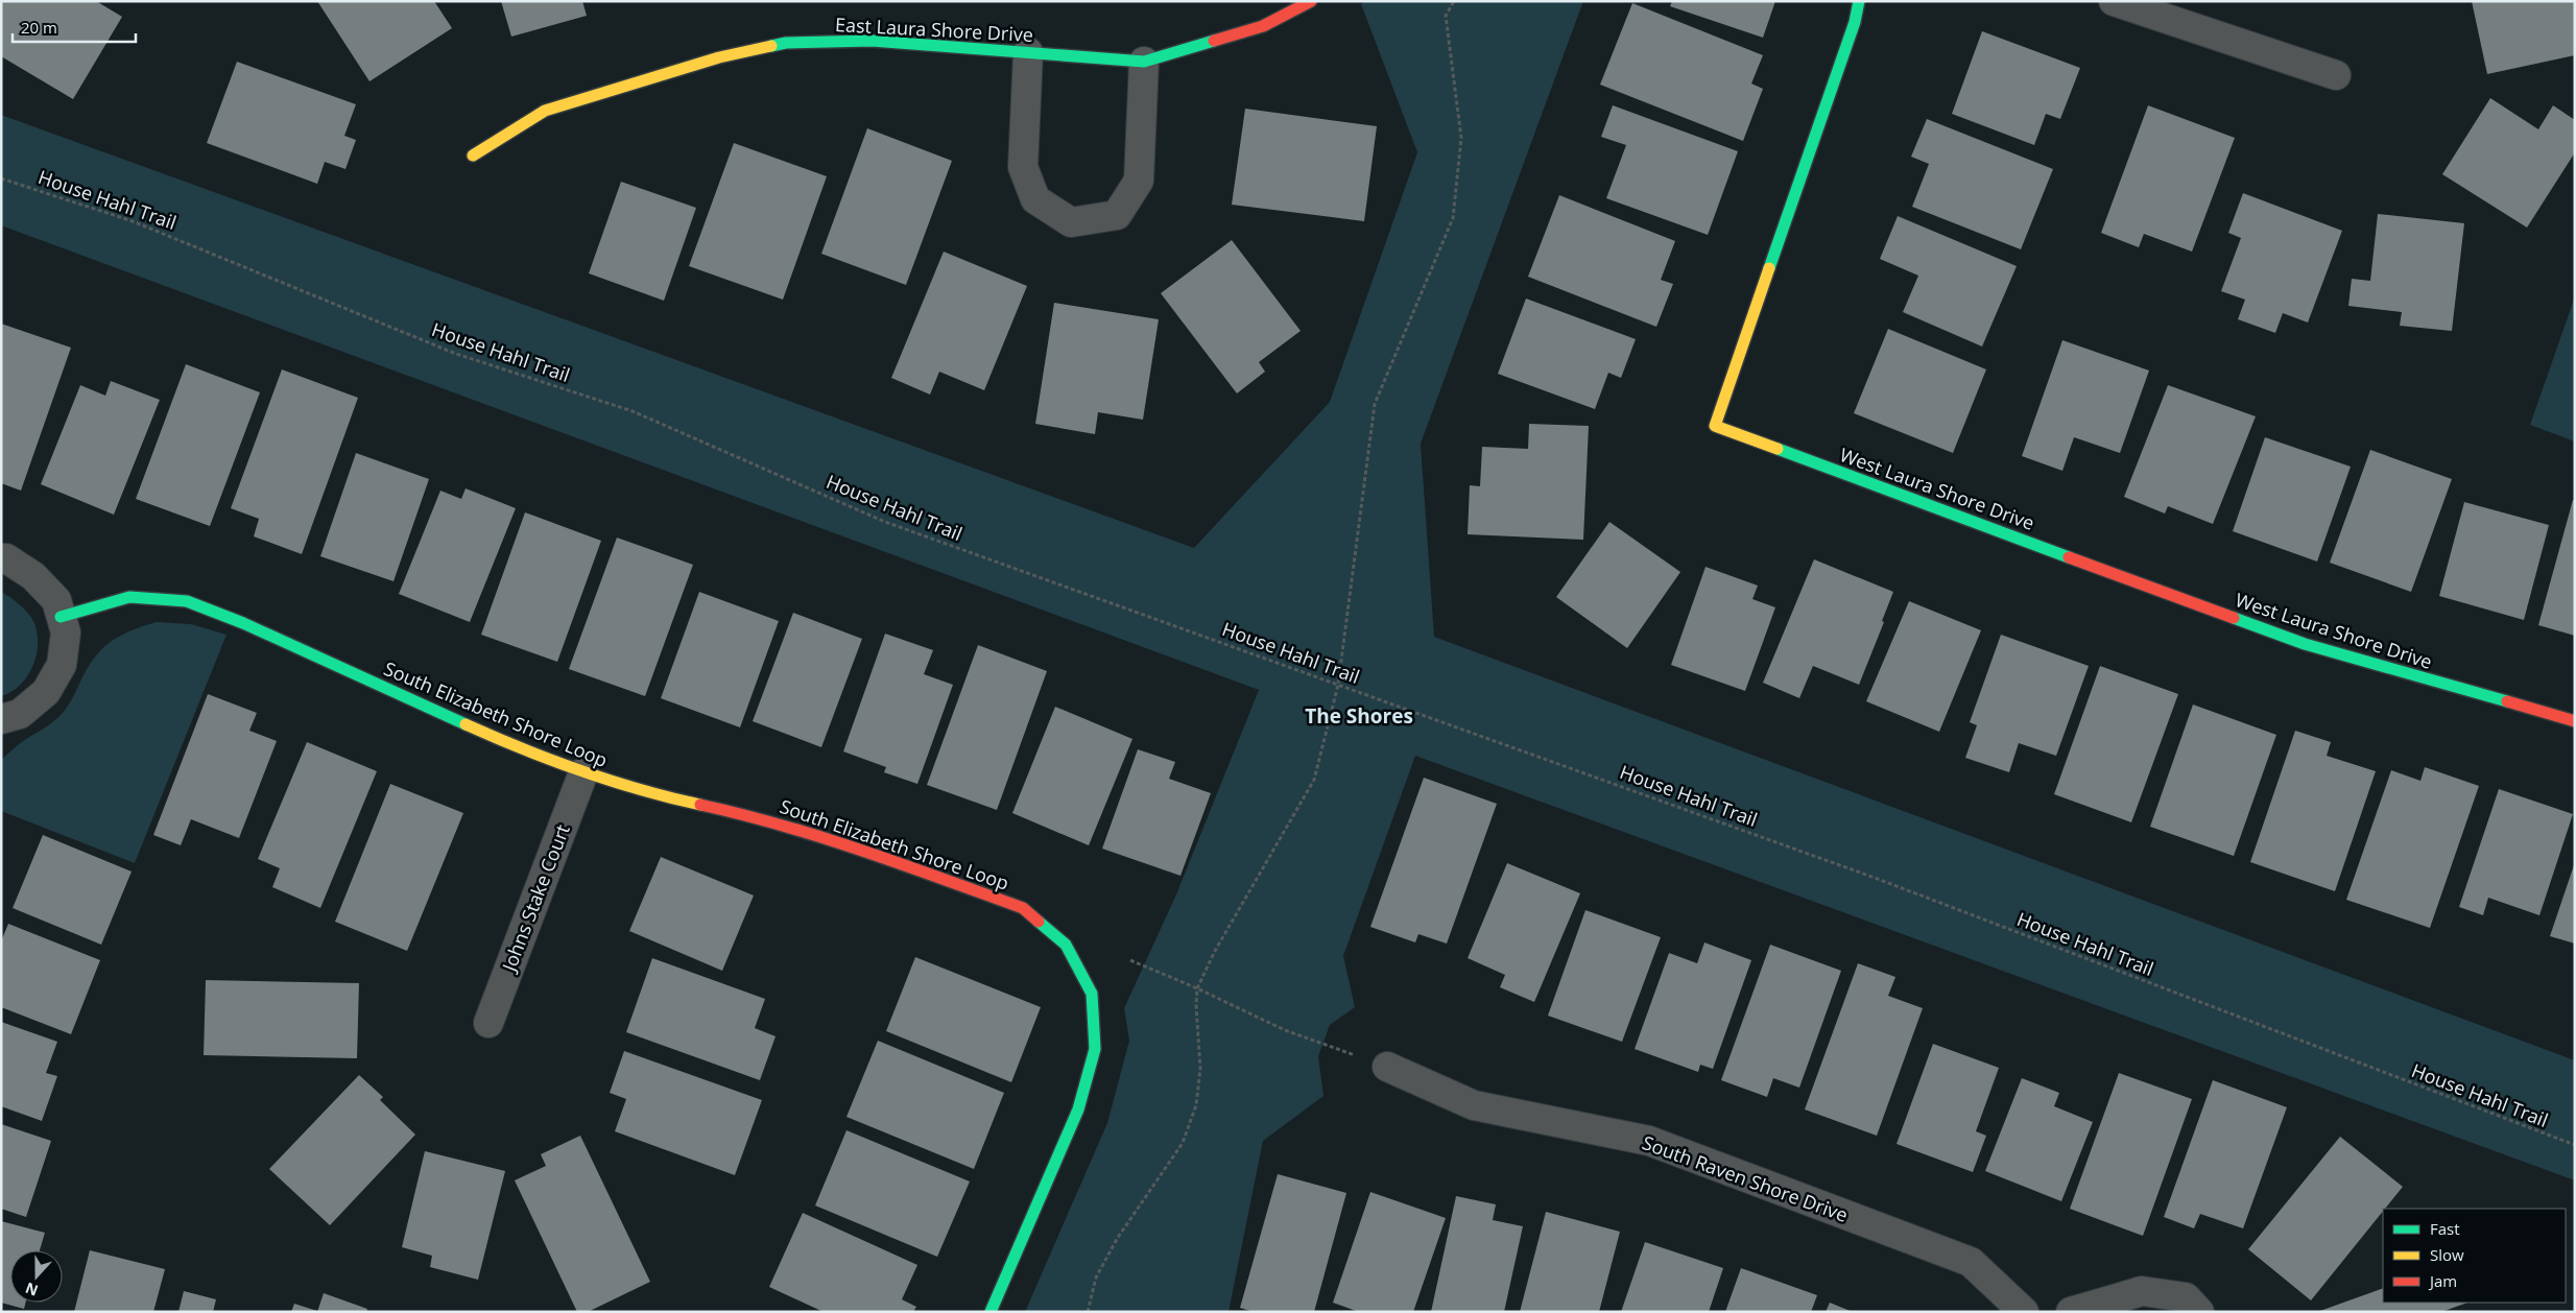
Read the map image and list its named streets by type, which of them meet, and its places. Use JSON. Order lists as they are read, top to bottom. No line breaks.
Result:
{"streets":{"street":["East Laura Shore Drive","West Laura Shore Drive","South Elizabeth Shore Loop","Johns Stake Court","South Raven Shore Drive"],"path":["House Hahl Trail"]},"crossings":[["South Elizabeth Shore Loop","Johns Stake Court"]],"districts":["The Shores"],"legend":["Fast","Slow","Jam"],"scale_bar":"20 m","north":"bottom"}
